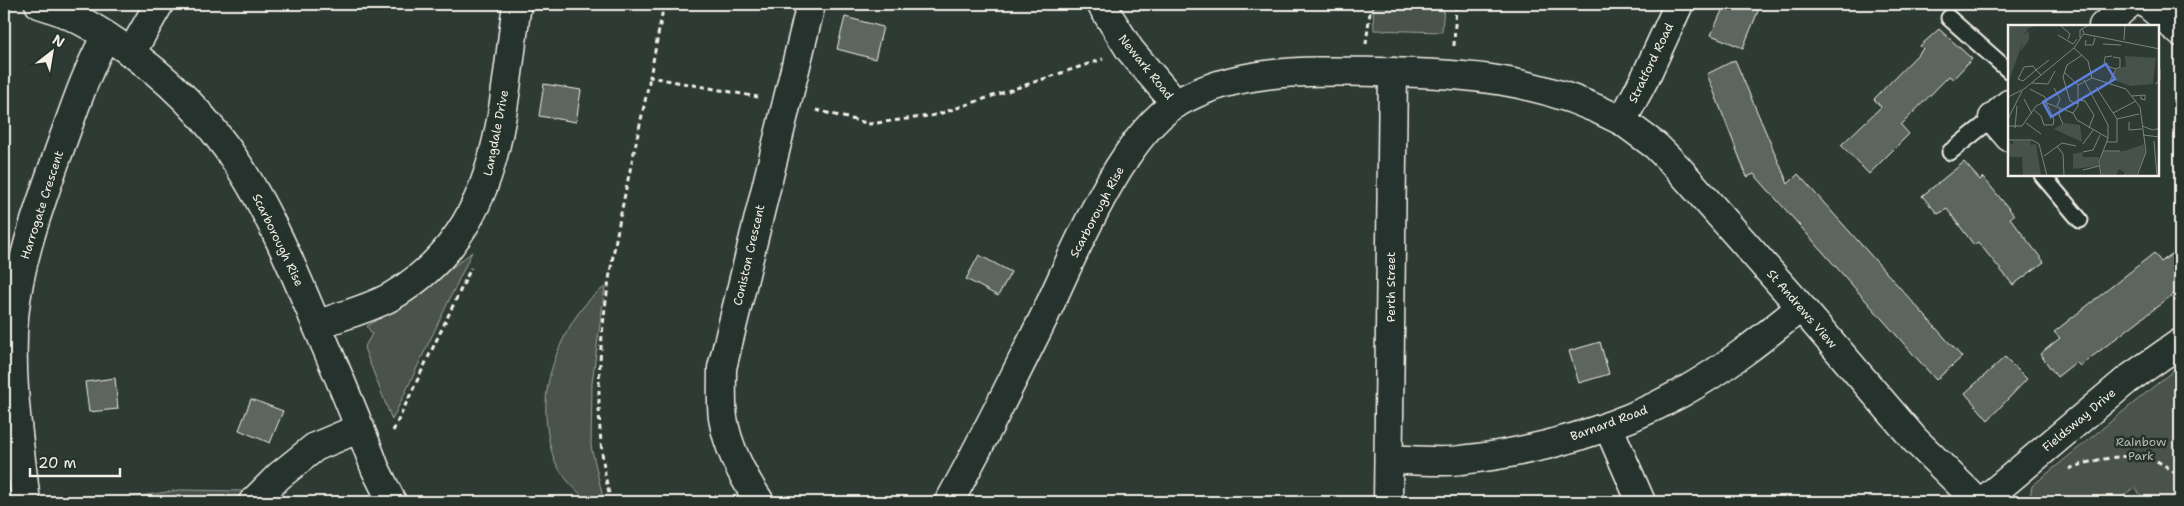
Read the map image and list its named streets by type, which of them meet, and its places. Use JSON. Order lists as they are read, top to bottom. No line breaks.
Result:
{"streets":{"street":["Stratford Road","Newark Road","Langdale Drive","Harrogate Crescent","Scarborough Rise","Coniston Crescent","Perth Street","St Andrews View","Fieldsway Drive","Barnard Road"]},"crossings":[["Stratford Road","Scarborough Rise"],["Stratford Road","St Andrews View"],["Newark Road","Scarborough Rise"],["Langdale Drive","Scarborough Rise"],["Harrogate Crescent","Scarborough Rise"],["Scarborough Rise","Perth Street"],["Scarborough Rise","St Andrews View"],["Perth Street","Barnard Road"],["St Andrews View","Barnard Road"]],"parks":["Rainbow Park"],"scale_bar":"20 m","north":"top right"}
